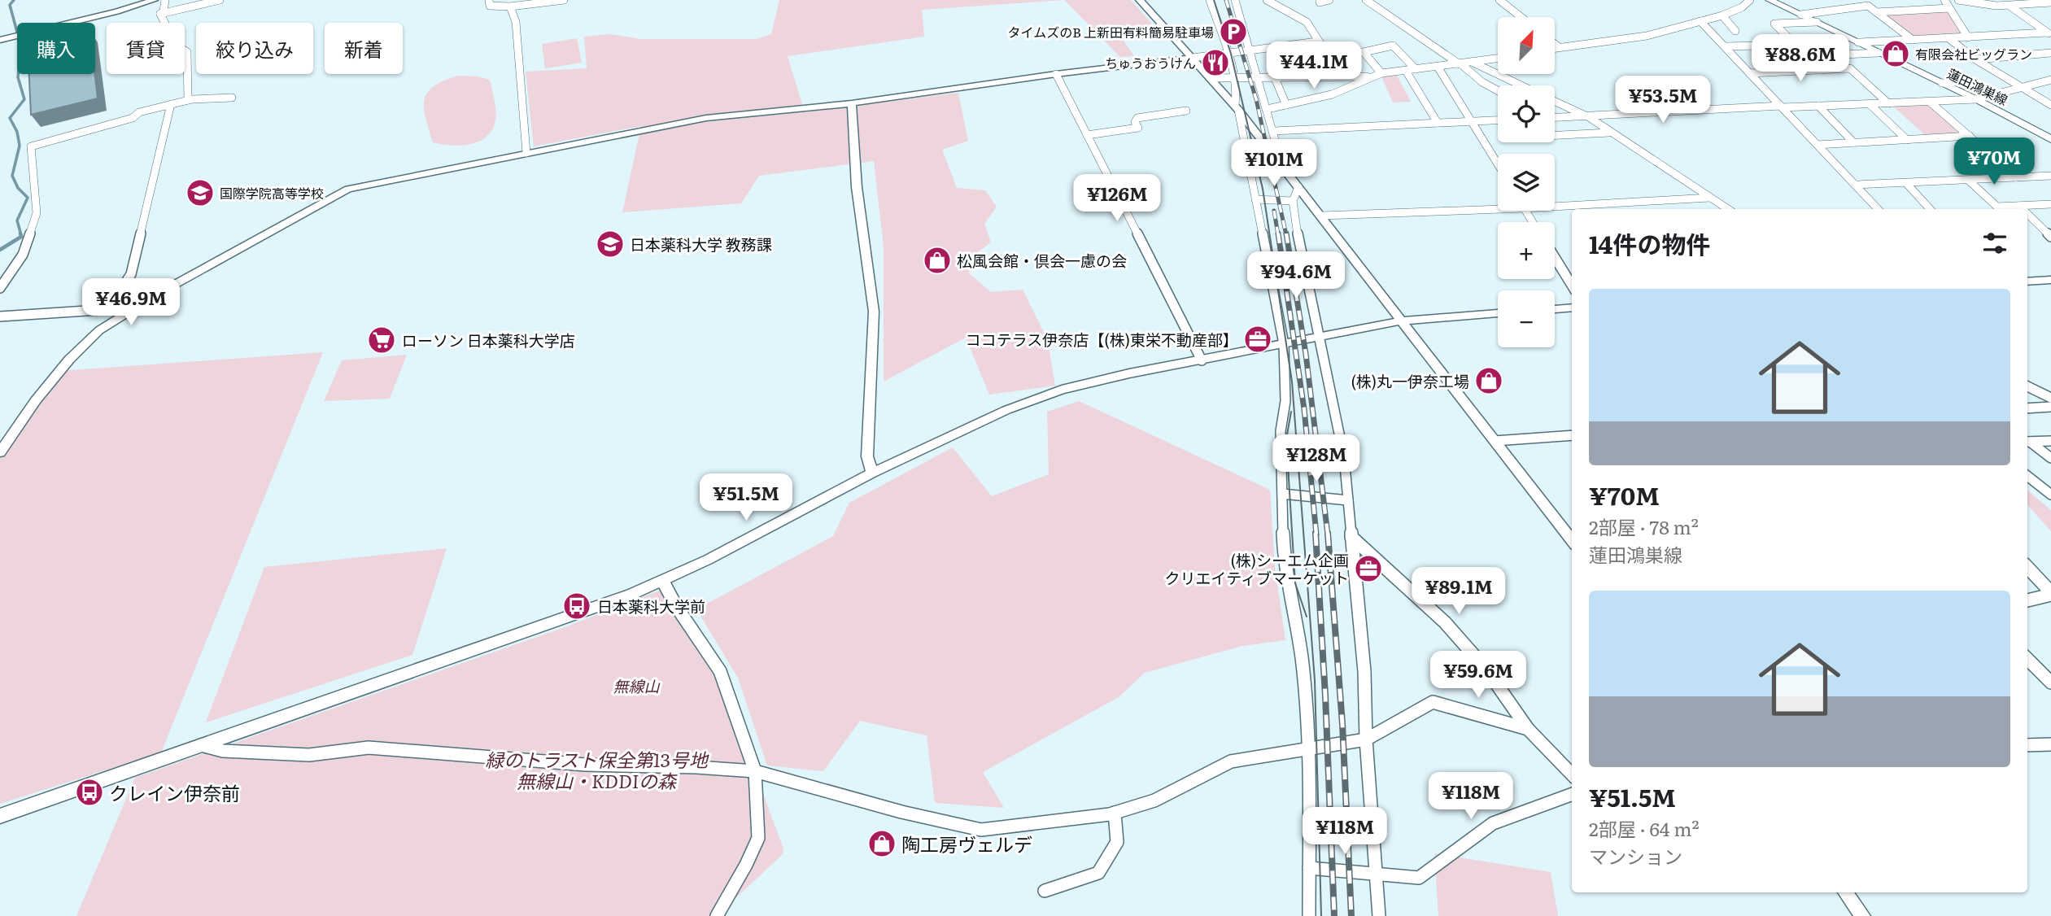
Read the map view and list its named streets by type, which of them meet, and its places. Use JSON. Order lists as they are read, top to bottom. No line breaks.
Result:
{"streets":{"main road":["蓮田鴻巣線"]},"parks":["無線山","緑のトラスト保全第13号地 無線山・KDDIの森"],"places":{"parking":["タイムズのB 上新田有料簡易駐車場"],"shop":["有限会社ビッグラン","松風会館・倶会一慮の会","(株)丸一伊奈工場","陶工房ヴェルデ"],"restaurant":["ちゅうおうけん"],"school or university":["国際学院高等学校","日本薬科大学 教務課"],"office":["ココテラス伊奈店【(株)東栄不動産部】","(株)シーエム企画 クリエイティブマーケット"],"supermarket":["ローソン 日本薬科大学店"],"bus stop":["日本薬科大学前","クレイン伊奈前"]},"north":"top right","page":{"map_buttons":["+","−"],"chip":["購入","賃貸","絞り込み","新着"],"price":["¥88.6M","¥44.1M","¥53.5M","¥70M","¥101M","¥126M","¥94.6M","¥46.9M","¥128M","¥51.5M","¥89.1M","¥59.6M","¥118M","¥118M"],"heading":"14件の物件","list":[{"name":"¥70M","note":"2部屋 · 78 m² · 蓮田鴻巣線"},{"name":"¥51.5M","note":"2部屋 · 64 m² · マンション"}]}}
